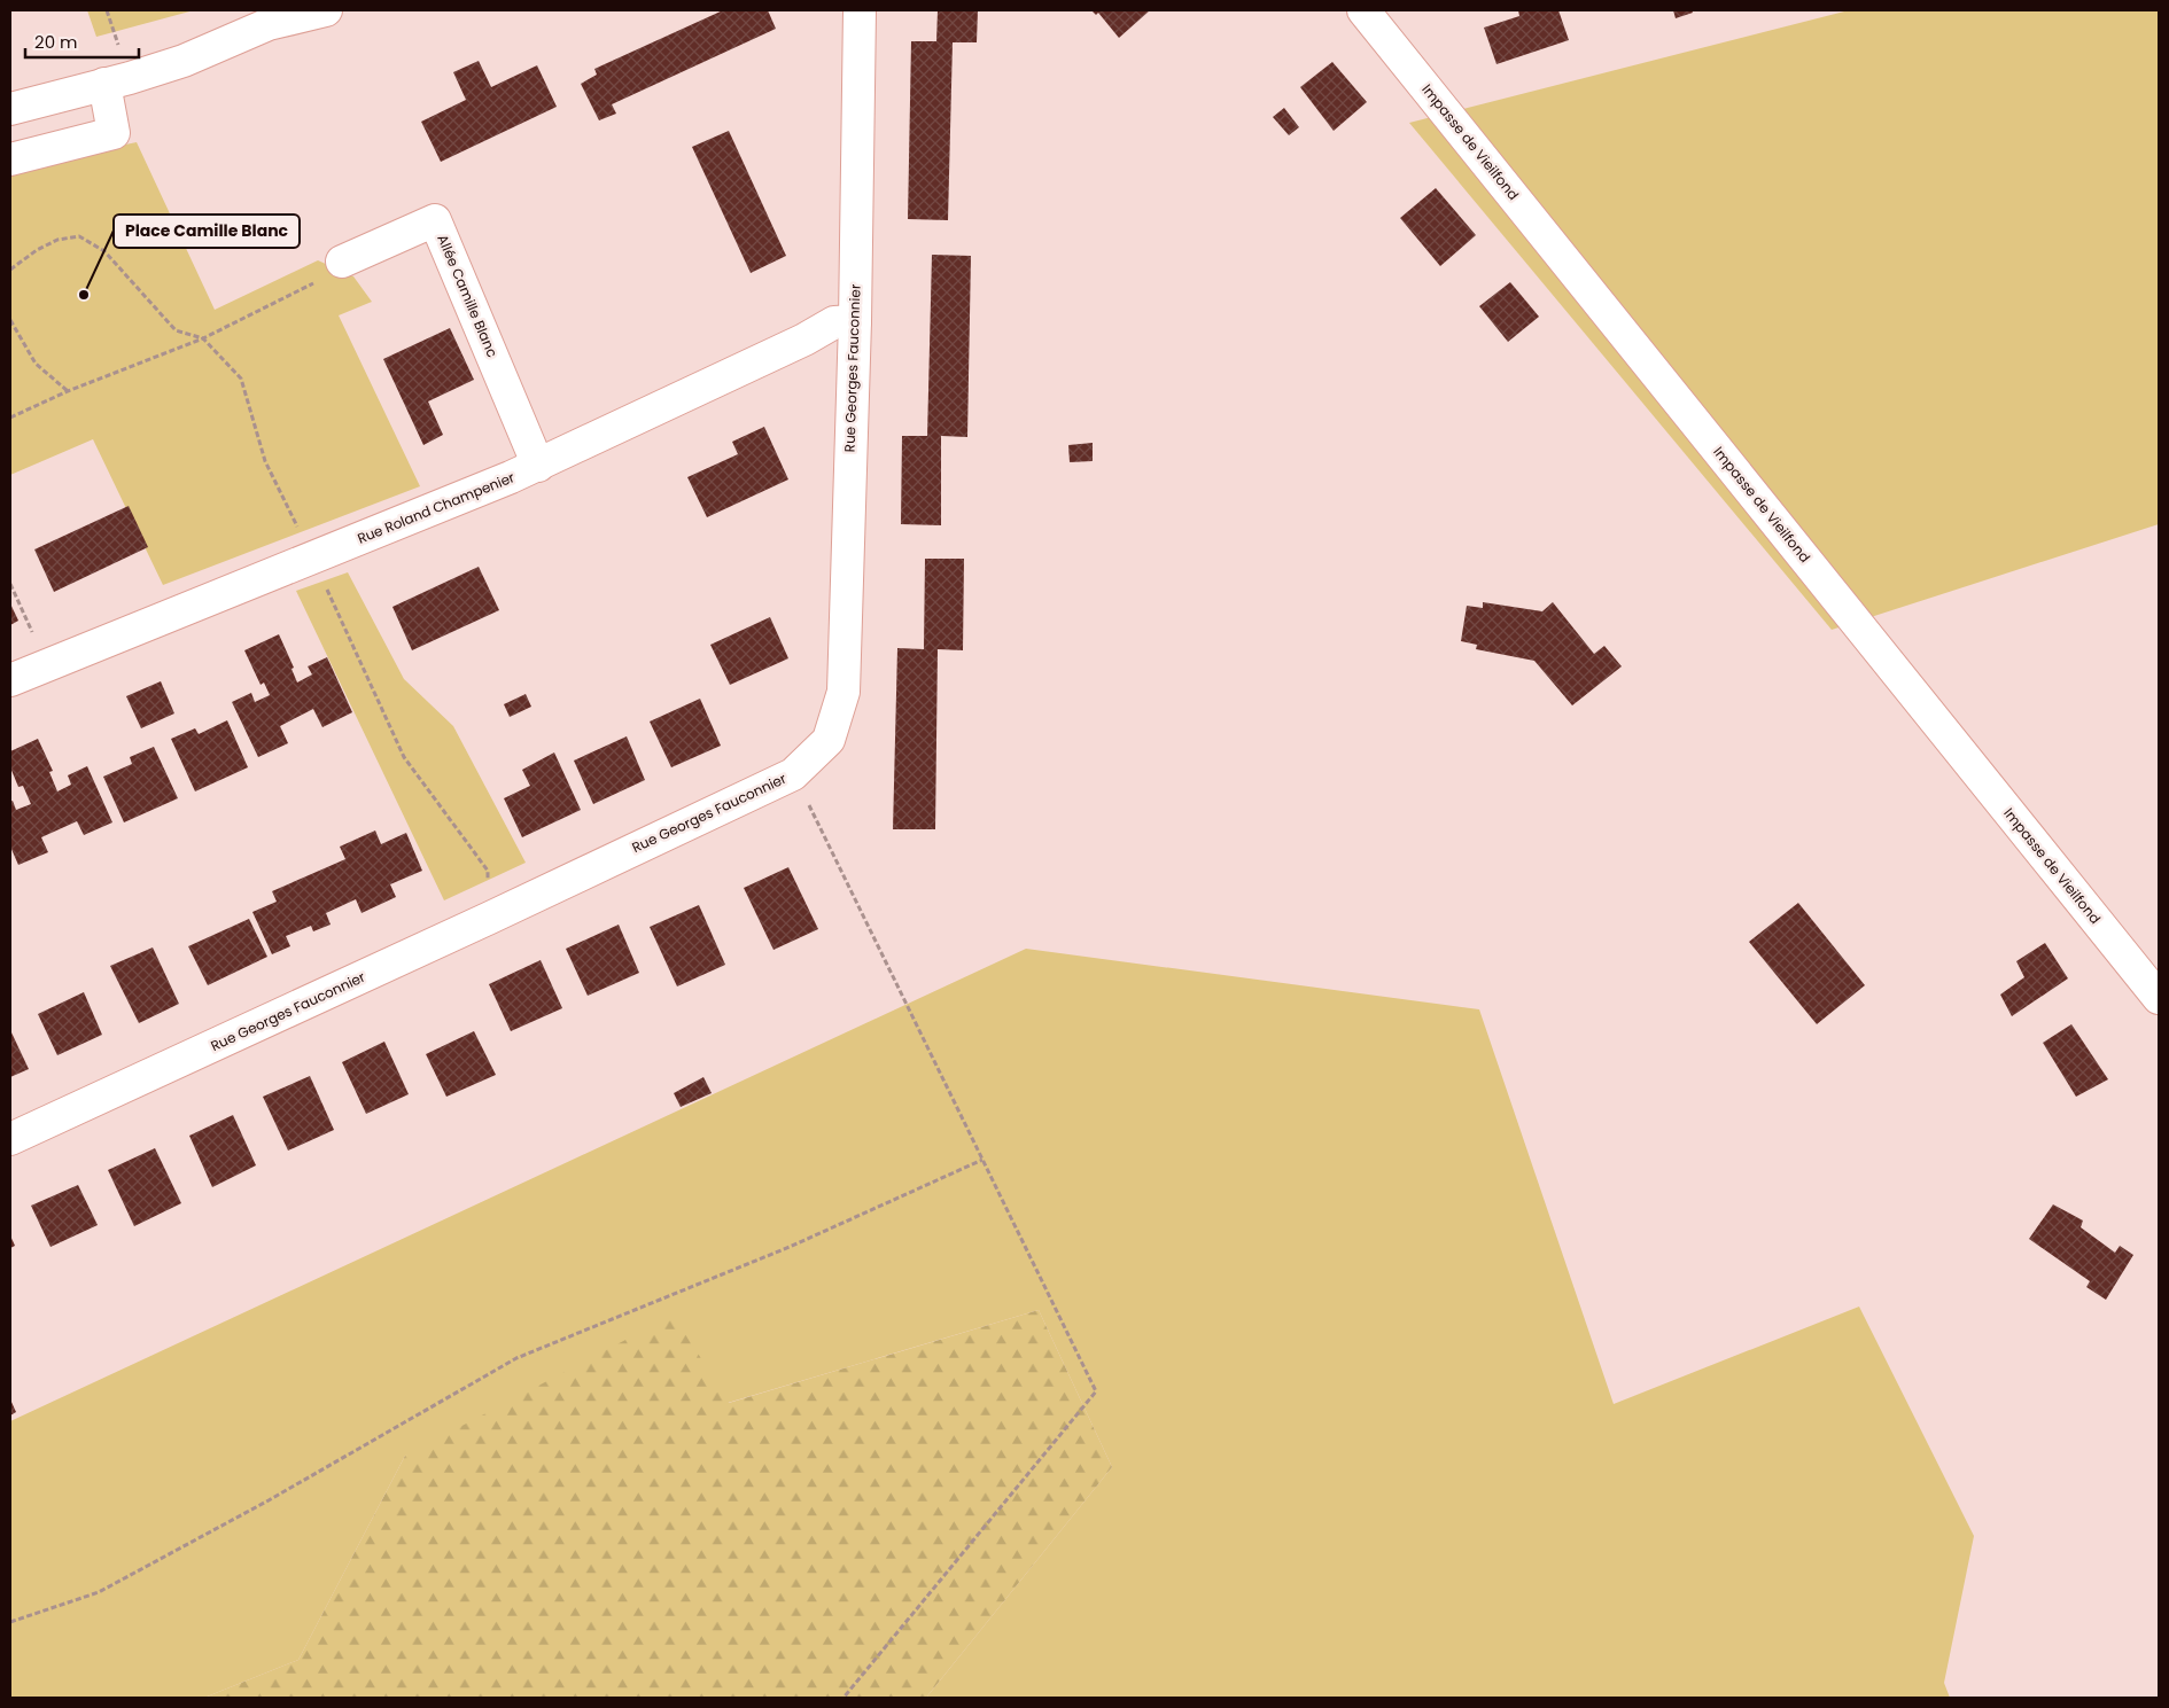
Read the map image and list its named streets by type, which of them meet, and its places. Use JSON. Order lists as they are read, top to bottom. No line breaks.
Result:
{"streets":{"street":["Impasse de Vieilfond","Allée Camille Blanc","Rue Georges Fauconnier","Rue Roland Champenier"]},"crossings":[["Allée Camille Blanc","Rue Roland Champenier"],["Rue Georges Fauconnier","Rue Roland Champenier"]],"places":["Place Camille Blanc"],"scale_bar":"20 m"}
